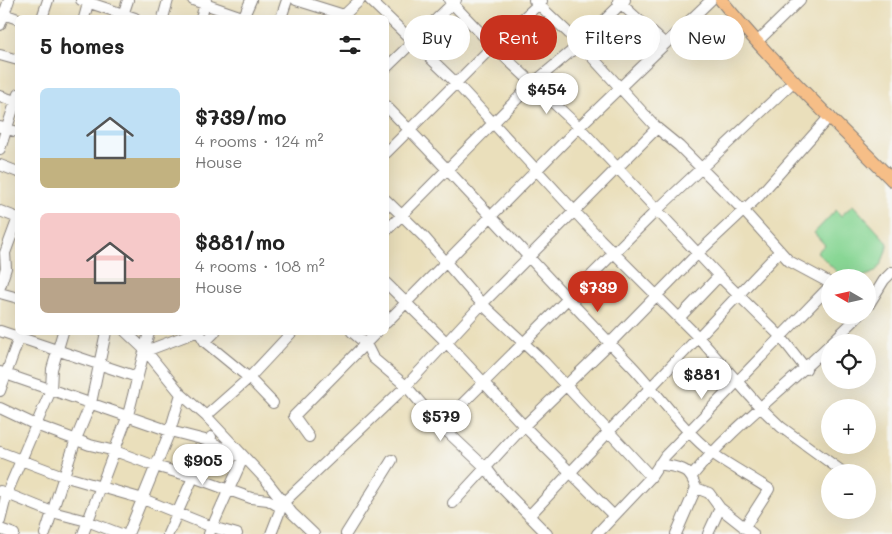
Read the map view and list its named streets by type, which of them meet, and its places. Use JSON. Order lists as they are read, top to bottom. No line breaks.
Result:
{"north":"left","page":{"chip":["Buy","Rent","Filters","New"],"heading":"5 homes","price":["$454","$739","$881","$579","$905"],"list":[{"name":"$739/mo","note":"4 rooms · 124 m² · House"},{"name":"$881/mo","note":"4 rooms · 108 m² · House"}],"map_buttons":["+","−"]}}
